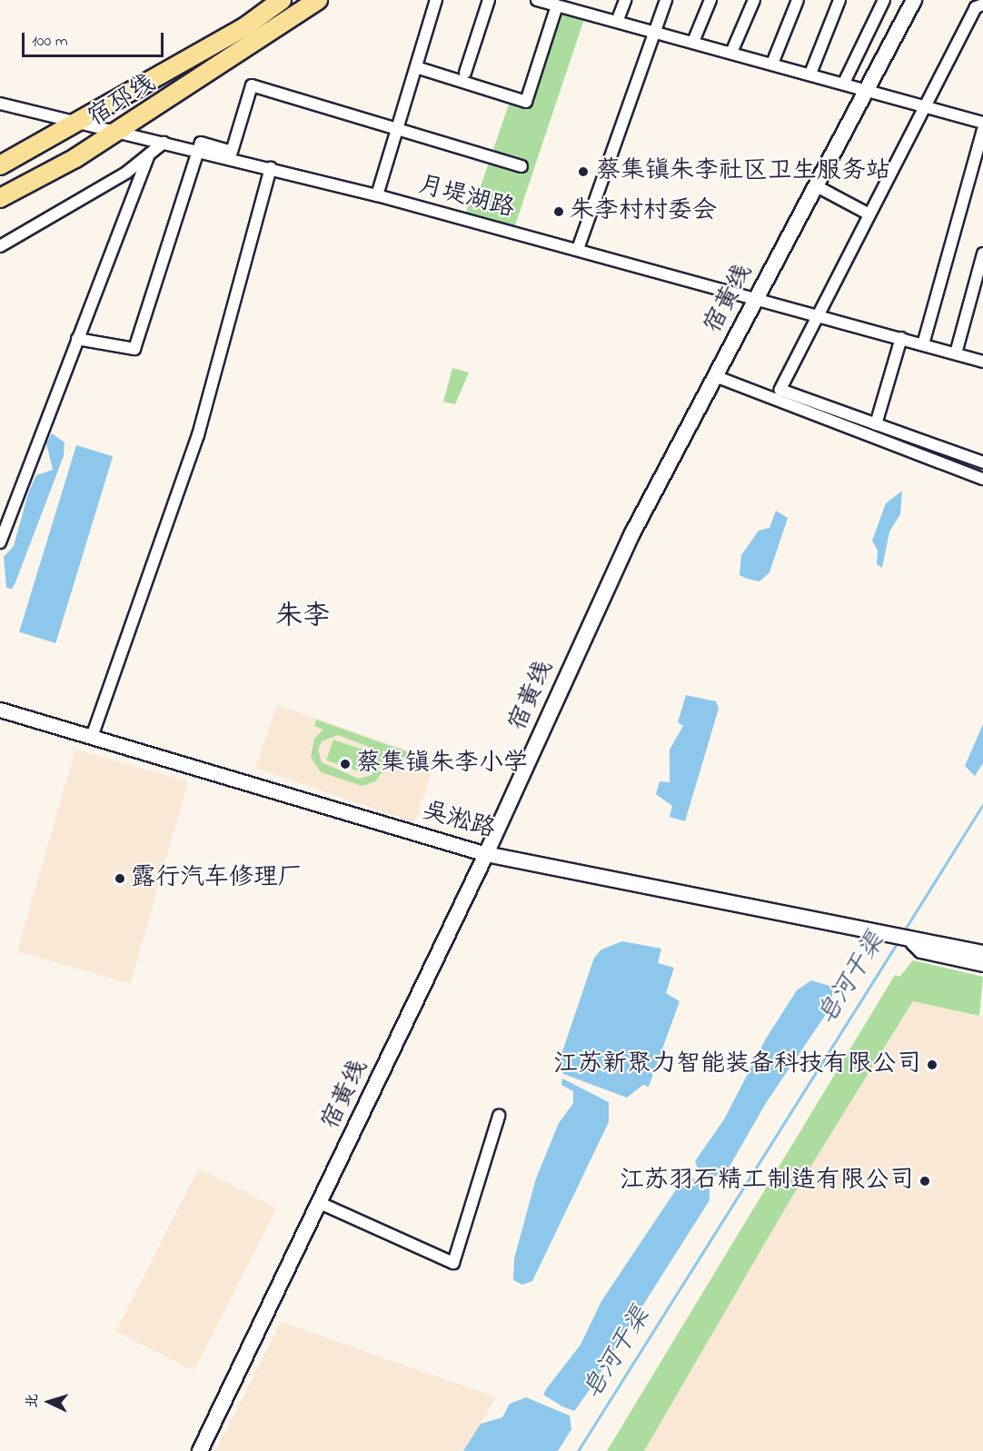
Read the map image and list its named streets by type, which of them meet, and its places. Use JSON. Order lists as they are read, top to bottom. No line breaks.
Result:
{"streets":{"main road":["宿邳线","宿黄线","吴淞路"],"street":["月堤湖路"]},"crossings":[["宿邳线","月堤湖路"],["月堤湖路","宿黄线"],["宿黄线","吴淞路"]],"districts":["朱李"],"water":["皂河干渠"],"places":["蔡集镇朱李社区卫生服务站","朱李村村委会","蔡集镇朱李小学","露行汽车修理厂","江苏新聚力智能装备科技有限公司","江苏羽石精工制造有限公司"],"scale_bar":"100 m","north":"left"}
